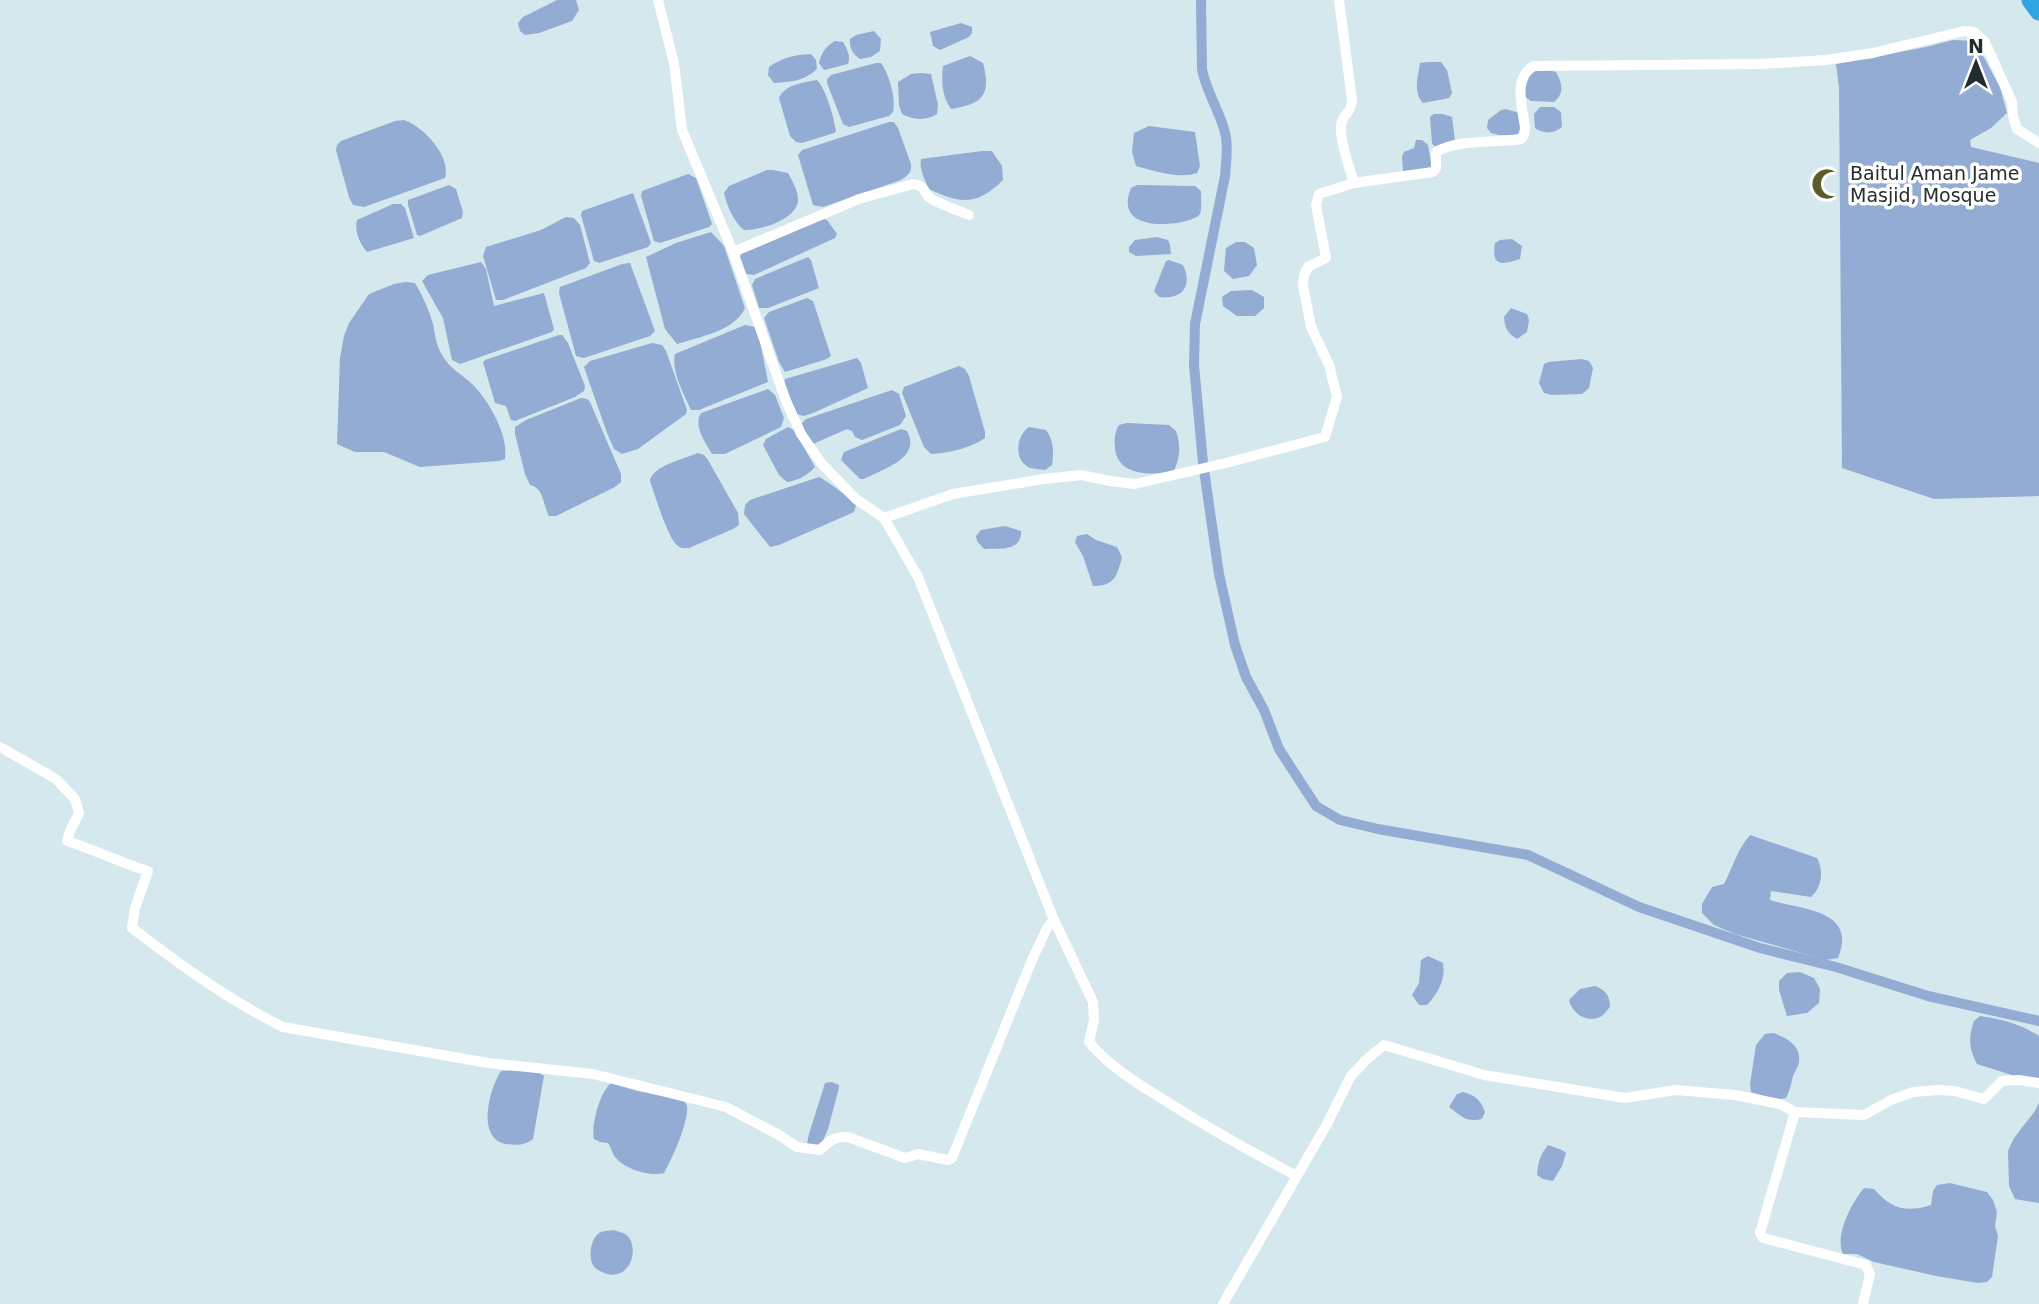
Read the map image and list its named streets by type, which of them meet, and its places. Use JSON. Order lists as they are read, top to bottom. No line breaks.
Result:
{"places":{"mosque":["Baitul Aman Jame Masjid, Mosque"]},"north":"top"}
